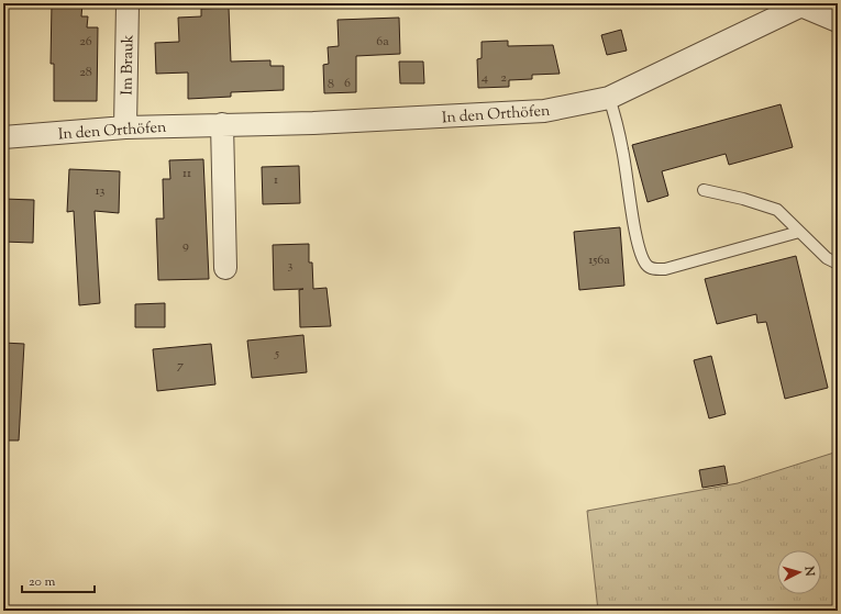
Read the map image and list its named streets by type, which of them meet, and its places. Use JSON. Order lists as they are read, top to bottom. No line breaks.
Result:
{"streets":{"street":["Im Brauk","In den Orthöfen"]},"crossings":[["Im Brauk","In den Orthöfen"]],"house_numbers":["26","6a","28","4","2","6","8","11","1","13","9","156a","3","5","7"],"scale_bar":"20 m","north":"right"}
